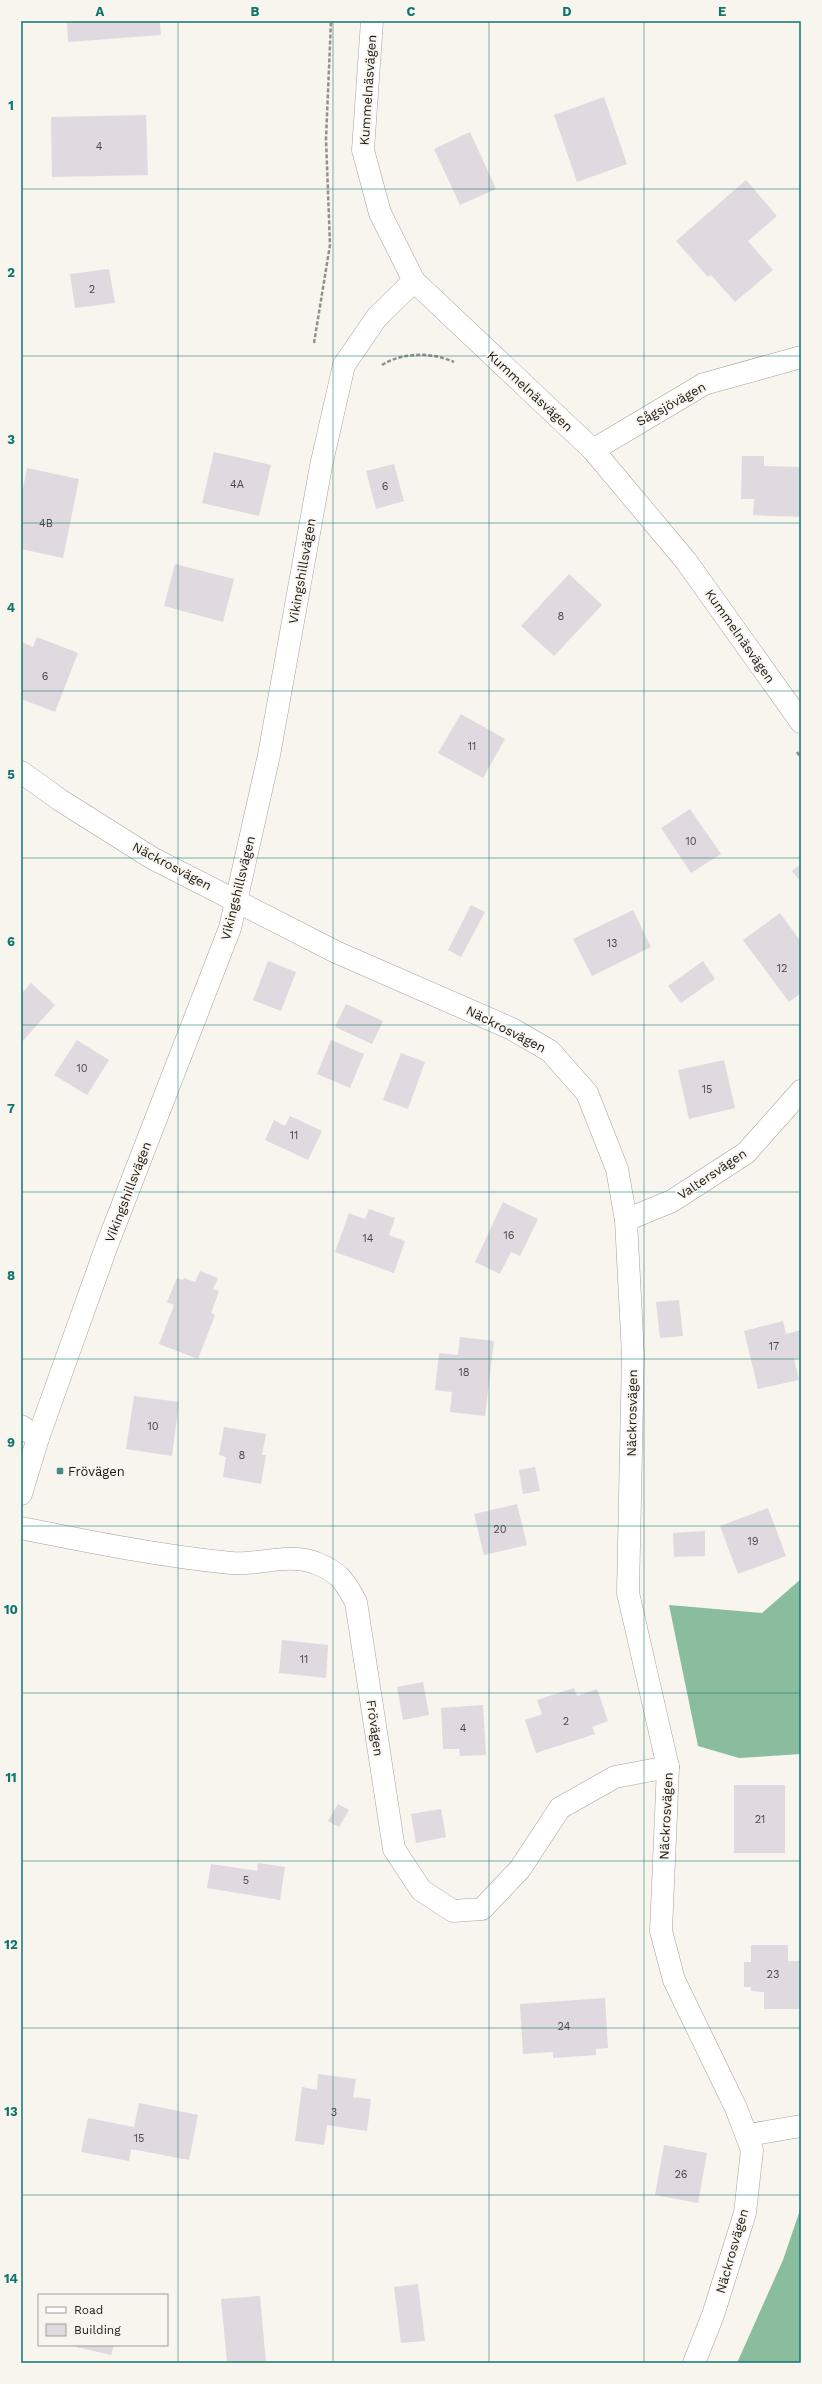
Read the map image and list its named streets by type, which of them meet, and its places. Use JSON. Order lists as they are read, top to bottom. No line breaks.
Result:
{"streets":{"street":["Kummelnäsvägen","Sågsjövägen","Vikingshillsvägen","Näckrosvägen","Valtersvägen","Frövägen"]},"crossings":[["Kummelnäsvägen","Sågsjövägen"],["Kummelnäsvägen","Vikingshillsvägen"],["Vikingshillsvägen","Näckrosvägen"],["Näckrosvägen","Valtersvägen"],["Näckrosvägen","Frövägen"]],"places":{"transit":["Frövägen"]},"house_numbers":["4","2","4A","6","4B","8","6","11","10","13","12","10","15","11","16","14","17","18","10","8","20","19","11","2","4","21","5","23","24","3","15","26"],"legend":["Road","Building"],"grid":{"columns":["A","B","C","D","E"],"rows":["1","2","3","4","5","6","7","8","9","10","11","12","13","14"]}}
